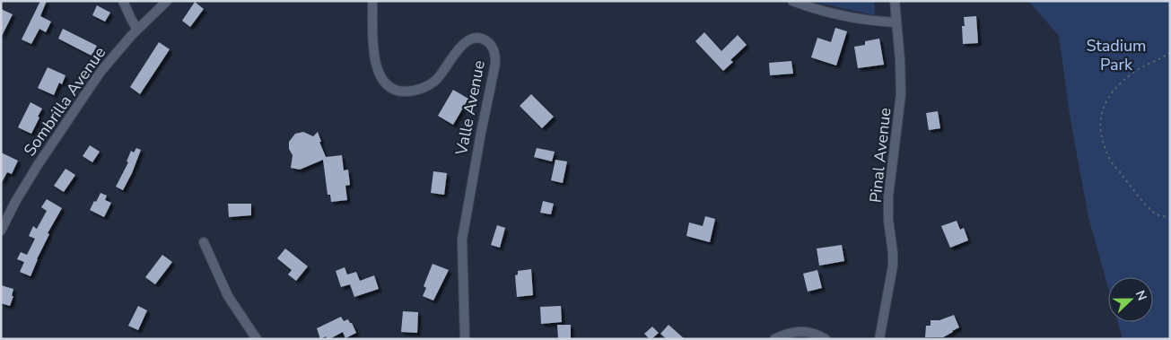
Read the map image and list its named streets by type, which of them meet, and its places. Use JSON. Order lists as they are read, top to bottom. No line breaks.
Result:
{"streets":{"street":["Sombrilla Avenue","Valle Avenue","Pinal Avenue"]},"parks":["Stadium Park"],"north":"right"}
